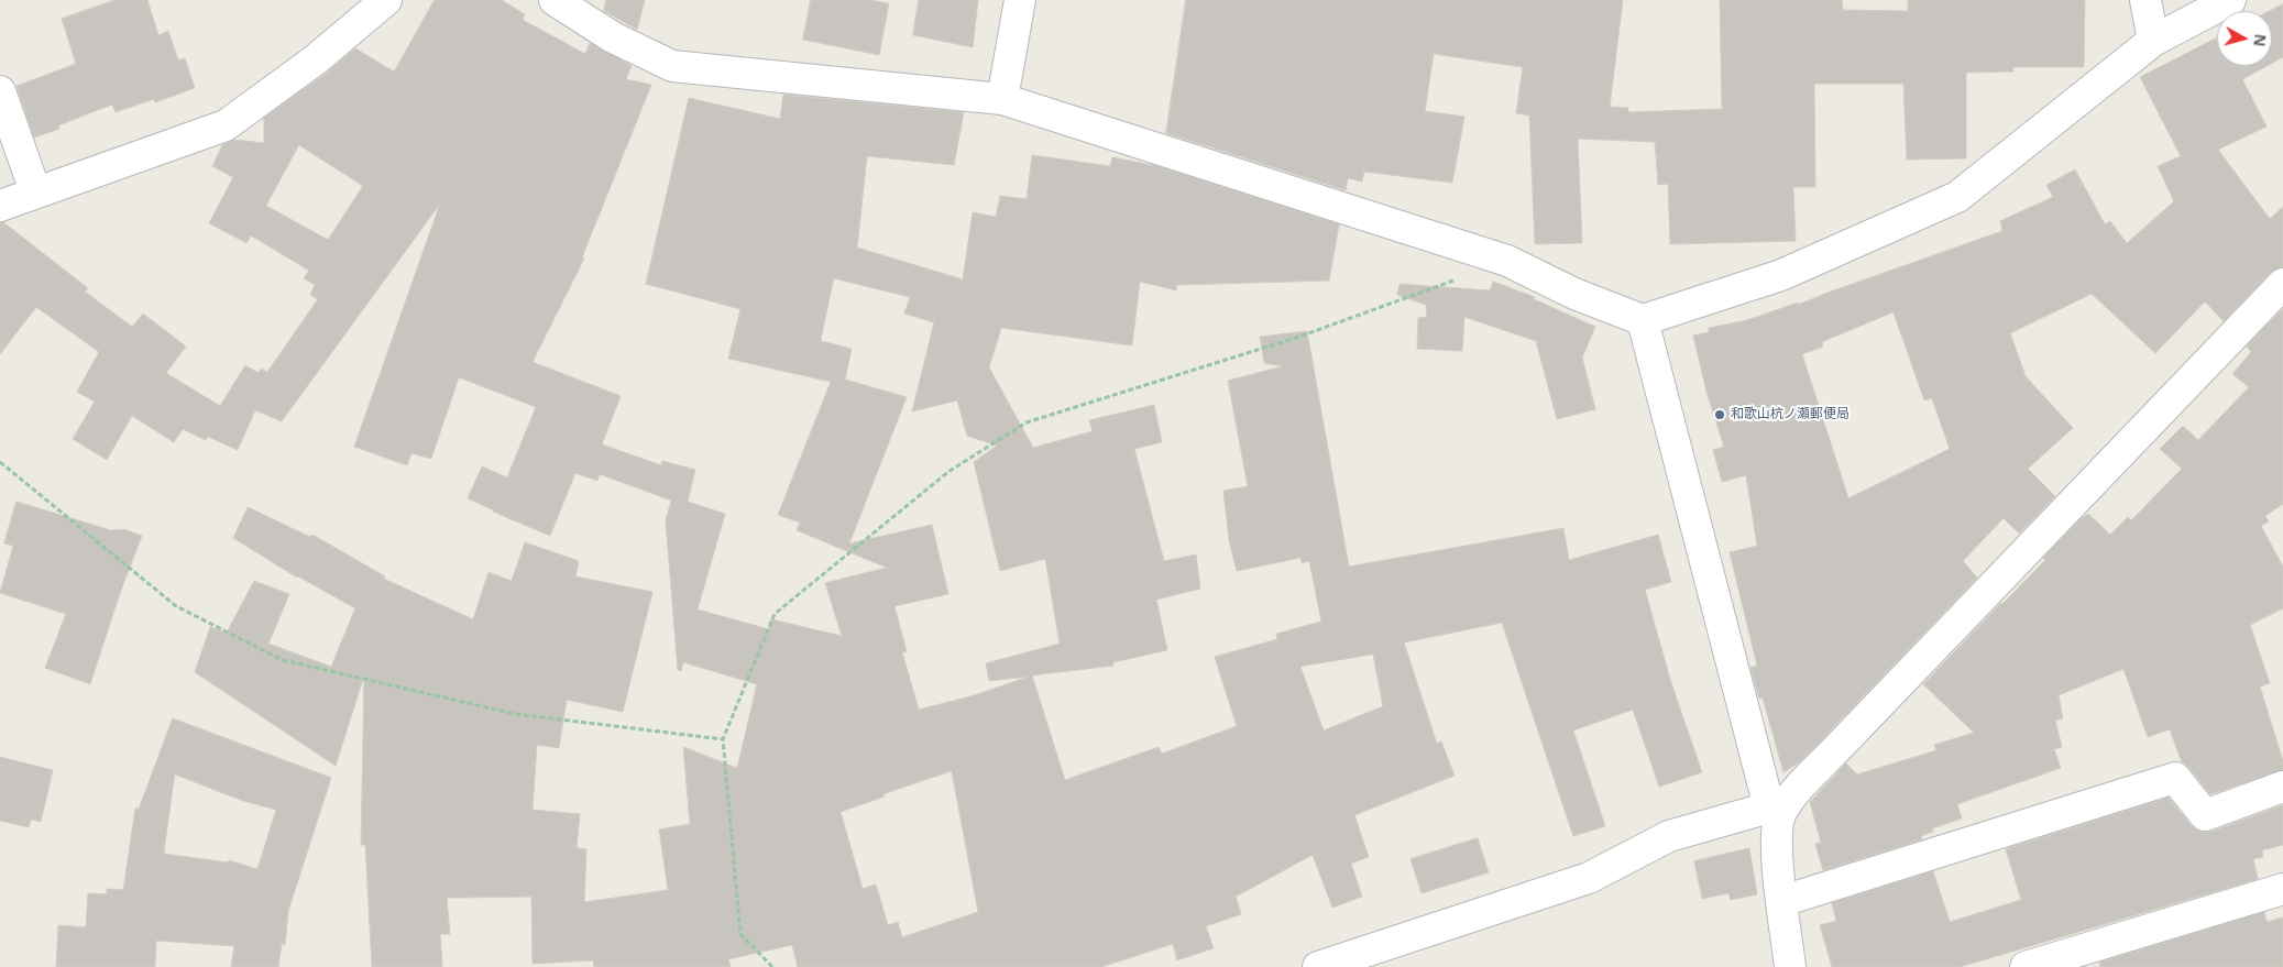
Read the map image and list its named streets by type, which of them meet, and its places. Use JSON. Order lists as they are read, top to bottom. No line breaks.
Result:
{"places":["和歌山杭ノ瀬郵便局"],"north":"right"}
